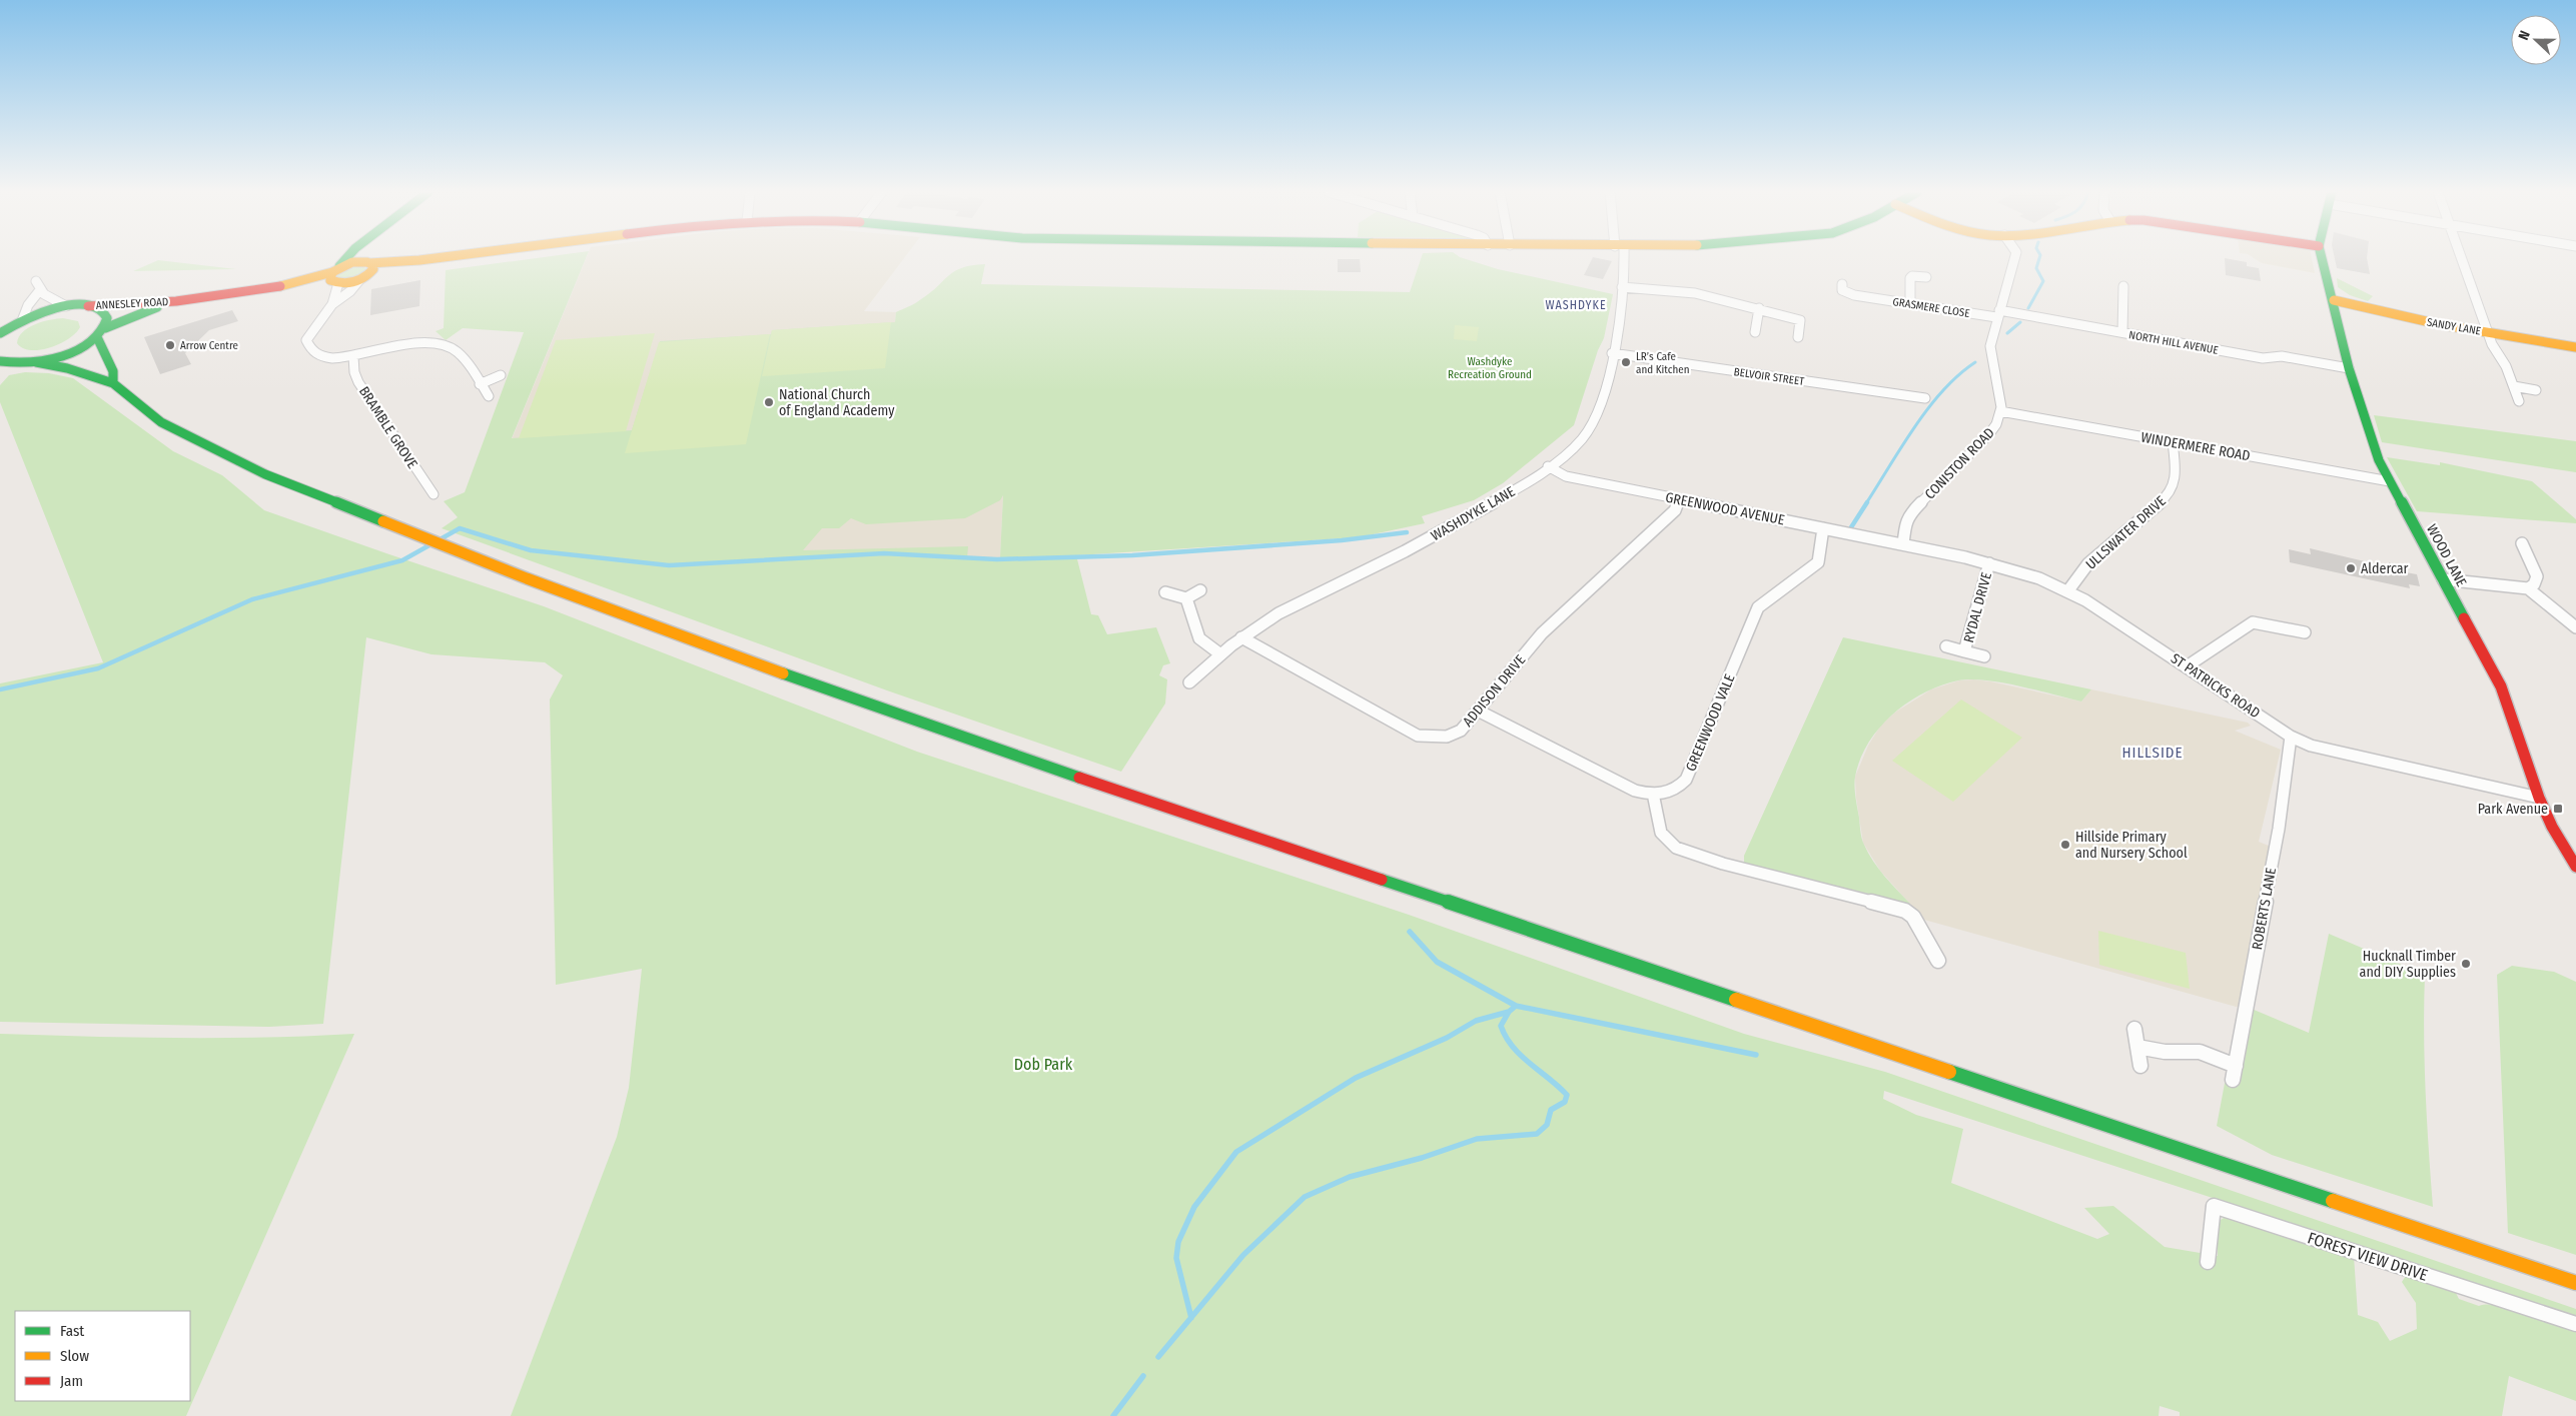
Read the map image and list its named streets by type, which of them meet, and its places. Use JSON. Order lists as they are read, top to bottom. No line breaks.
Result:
{"streets":{"street":["ANNESLEY ROAD","GRASMERE CLOSE","SANDY LANE","NORTH HILL AVENUE","BELVOIR STREET","BRAMBLE GROVE","WINDERMERE ROAD","CONISTON ROAD","GREENWOOD AVENUE","WASHDYKE LANE","ULLSWATER DRIVE","WOOD LANE","RYDAL DRIVE","ST PATRICKS ROAD","ADDISON DRIVE","GREENWOOD VALE","ROBERTS LANE","FOREST VIEW DRIVE"]},"crossings":[["GRASMERE CLOSE","NORTH HILL AVENUE"],["GRASMERE CLOSE","CONISTON ROAD"],["SANDY LANE","WOOD LANE"],["NORTH HILL AVENUE","CONISTON ROAD"],["NORTH HILL AVENUE","WOOD LANE"],["BELVOIR STREET","WASHDYKE LANE"],["WINDERMERE ROAD","CONISTON ROAD"],["WINDERMERE ROAD","ULLSWATER DRIVE"],["WINDERMERE ROAD","WOOD LANE"],["CONISTON ROAD","GREENWOOD AVENUE"],["CONISTON ROAD","ST PATRICKS ROAD"],["GREENWOOD AVENUE","WASHDYKE LANE"],["GREENWOOD AVENUE","ST PATRICKS ROAD"],["GREENWOOD AVENUE","ADDISON DRIVE"],["GREENWOOD AVENUE","GREENWOOD VALE"],["WASHDYKE LANE","ADDISON DRIVE"],["ULLSWATER DRIVE","ST PATRICKS ROAD"],["WOOD LANE","ST PATRICKS ROAD"],["RYDAL DRIVE","ST PATRICKS ROAD"],["ST PATRICKS ROAD","ROBERTS LANE"],["ADDISON DRIVE","GREENWOOD VALE"]],"districts":["WASHDYKE","HILLSIDE"],"parks":["Washdyke Recreation Ground","Dob Park"],"places":{"other":["Arrow Centre","LR’s Cafe and Kitchen","National Church of England Academy","Aldercar","Hillside Primary and Nursery School","Hucknall Timber and DIY Supplies"],"transit":["Park Avenue"]},"legend":["Fast","Slow","Jam"],"north":"left"}
